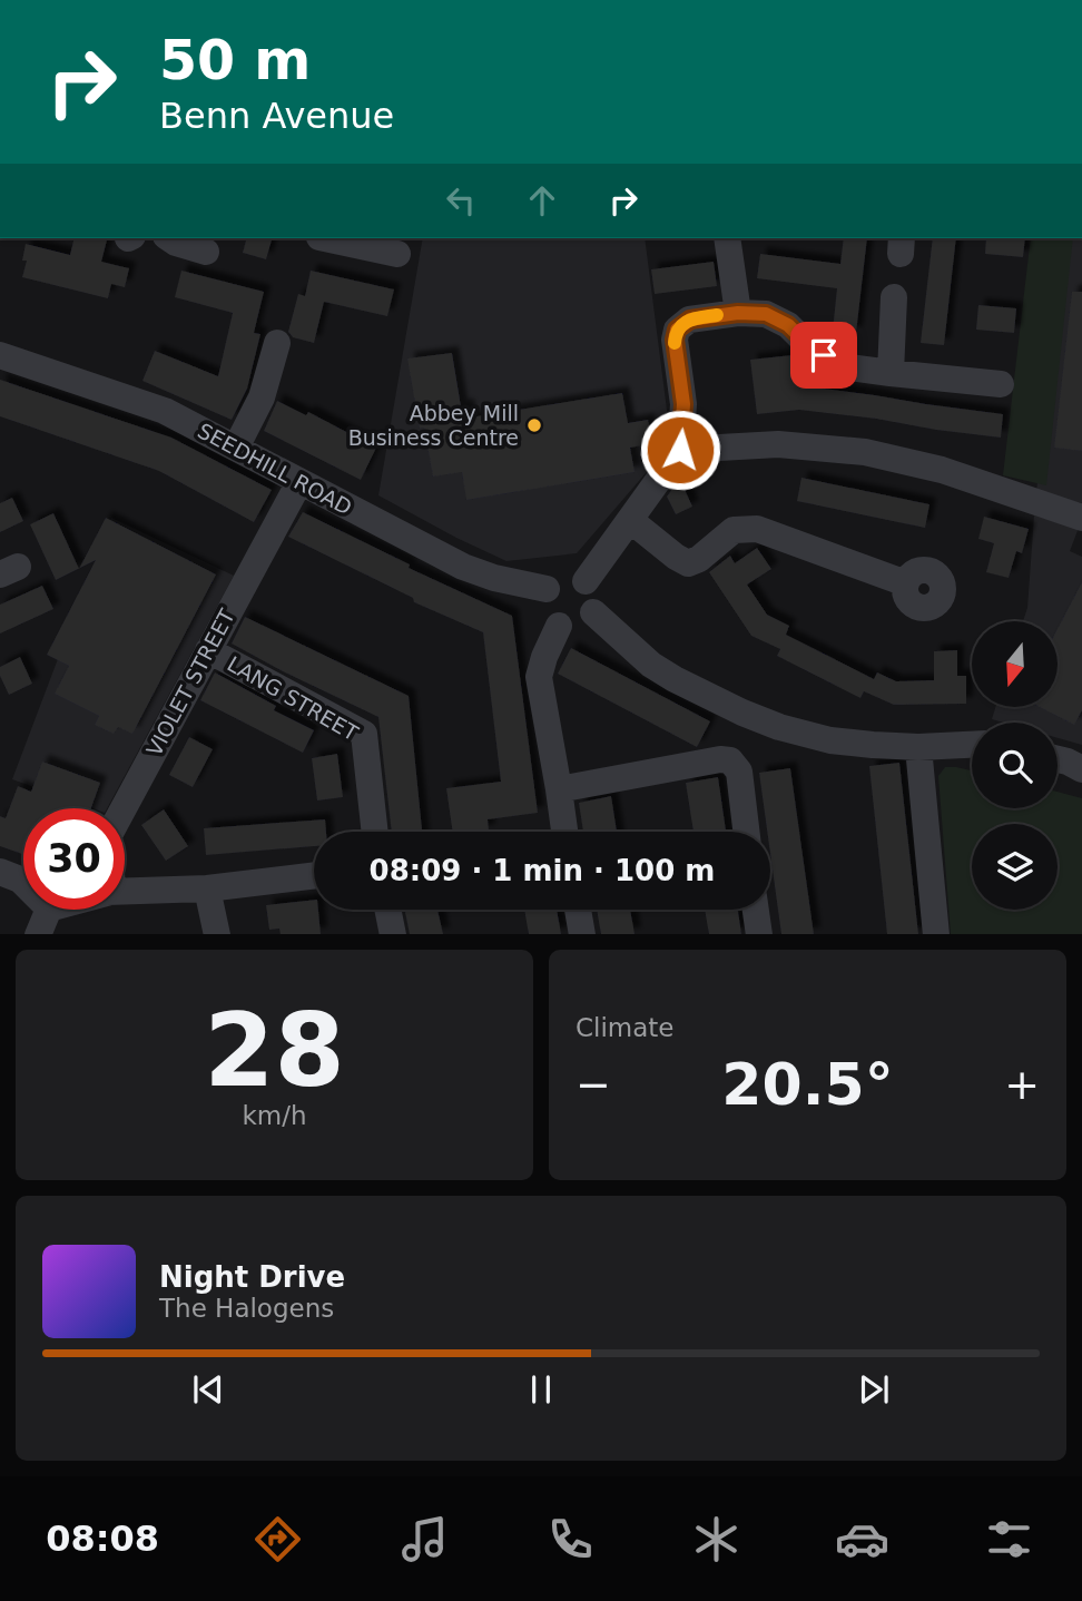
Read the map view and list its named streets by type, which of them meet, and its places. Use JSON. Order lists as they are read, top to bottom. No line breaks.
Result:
{"streets":{"street":["SEEDHILL ROAD","VIOLET STREET","LANG STREET"]},"crossings":[["SEEDHILL ROAD","VIOLET STREET"],["VIOLET STREET","LANG STREET"]],"places":["Abbey Mill Business Centre"],"north":"bottom","page":{"turn":["50 m","Benn Avenue"],"limit":"30","trip":"08:09 · 1 min · 100 m","tile":[["28","km/h"],"Climate"],"heat":["−","20.5°","+"],"song":["Night Drive","The Halogens"],"tabs":"08:08"}}
